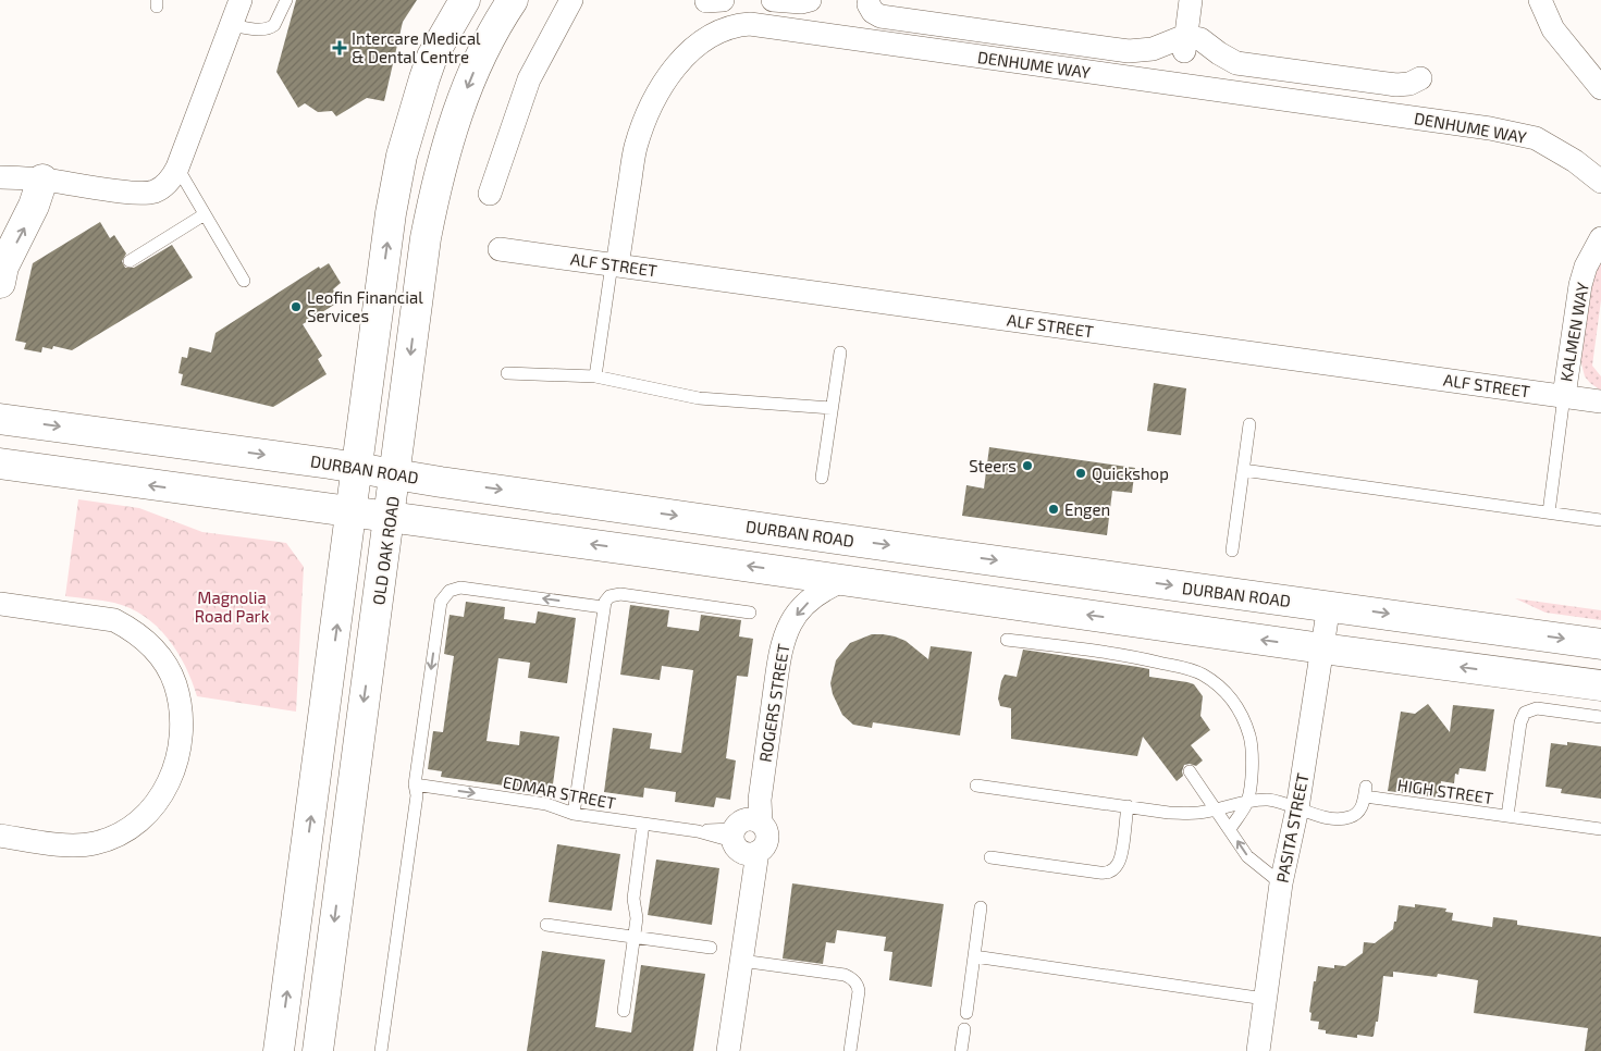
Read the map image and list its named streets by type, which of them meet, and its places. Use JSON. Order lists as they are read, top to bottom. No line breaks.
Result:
{"streets":{"main road":["DURBAN ROAD","OLD OAK ROAD"],"street":["DENHUME WAY","ALF STREET","KALMEN WAY","ROGERS STREET","PASITA STREET"],"lane":["HIGH STREET","EDMAR STREET"]},"crossings":[["DENHUME WAY","ALF STREET"],["ALF STREET","KALMEN WAY"],["DURBAN ROAD","OLD OAK ROAD"],["DURBAN ROAD","PASITA STREET"],["ROGERS STREET","EDMAR STREET"],["HIGH STREET","PASITA STREET"]],"one_way":["ROGERS STREET","EDMAR STREET"],"parks":["Magnolia Road Park"],"places":{"health":["Intercare Medical & Dental Centre"],"other":["Leofin Financial Services","Steers","Quickshop","Engen"]}}
